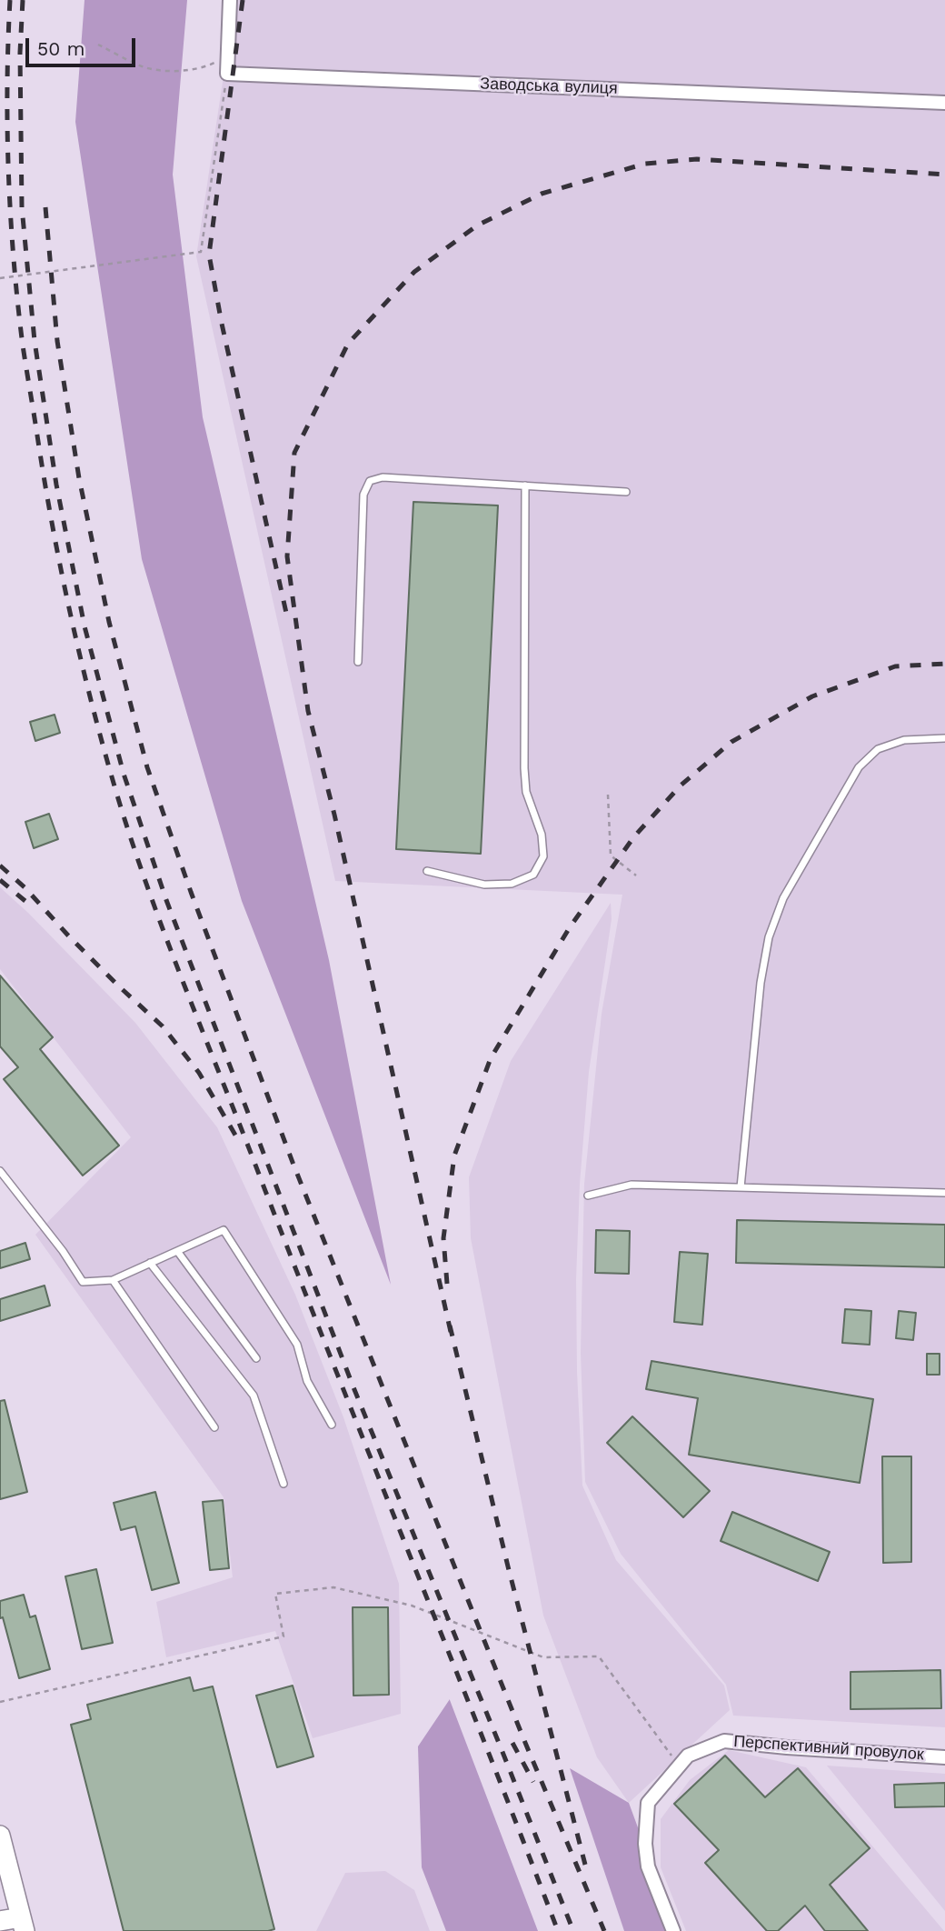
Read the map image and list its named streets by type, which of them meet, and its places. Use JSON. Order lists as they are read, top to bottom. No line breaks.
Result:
{"streets":{"street":["Заводська вулиця","Перспективний провулок"]},"scale_bar":"50 m"}
